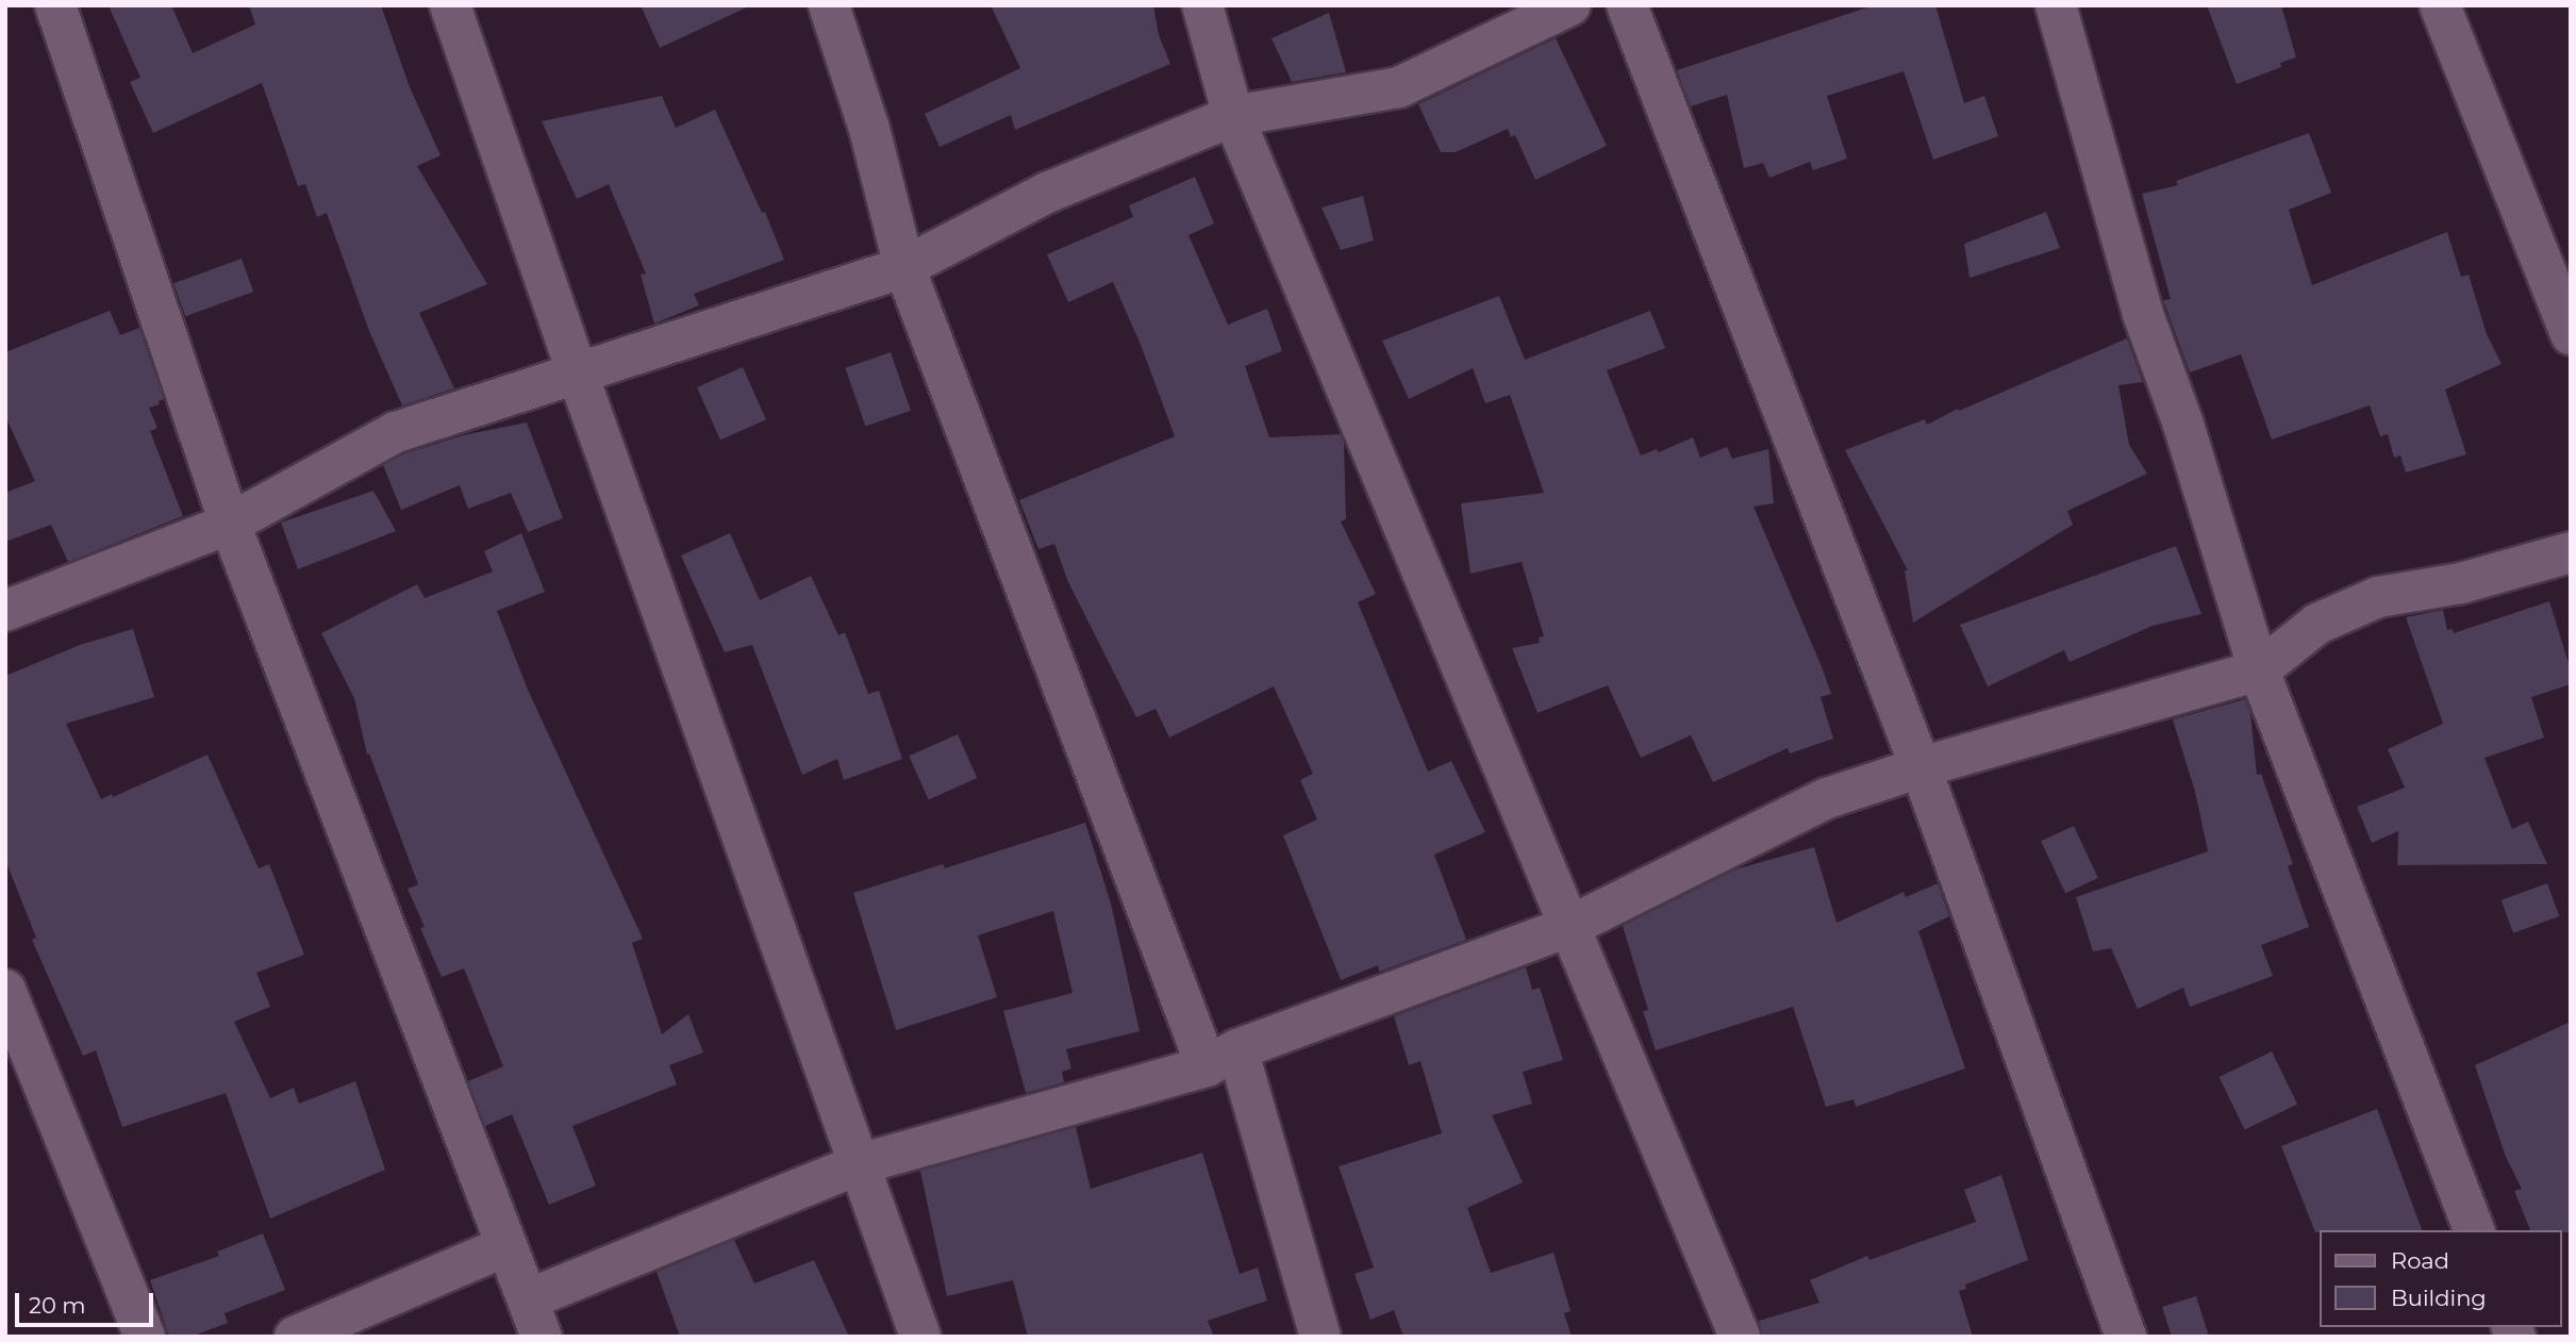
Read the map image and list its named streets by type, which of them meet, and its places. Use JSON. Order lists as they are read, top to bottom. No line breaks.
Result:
{"legend":["Road","Building"],"scale_bar":"20 m"}
